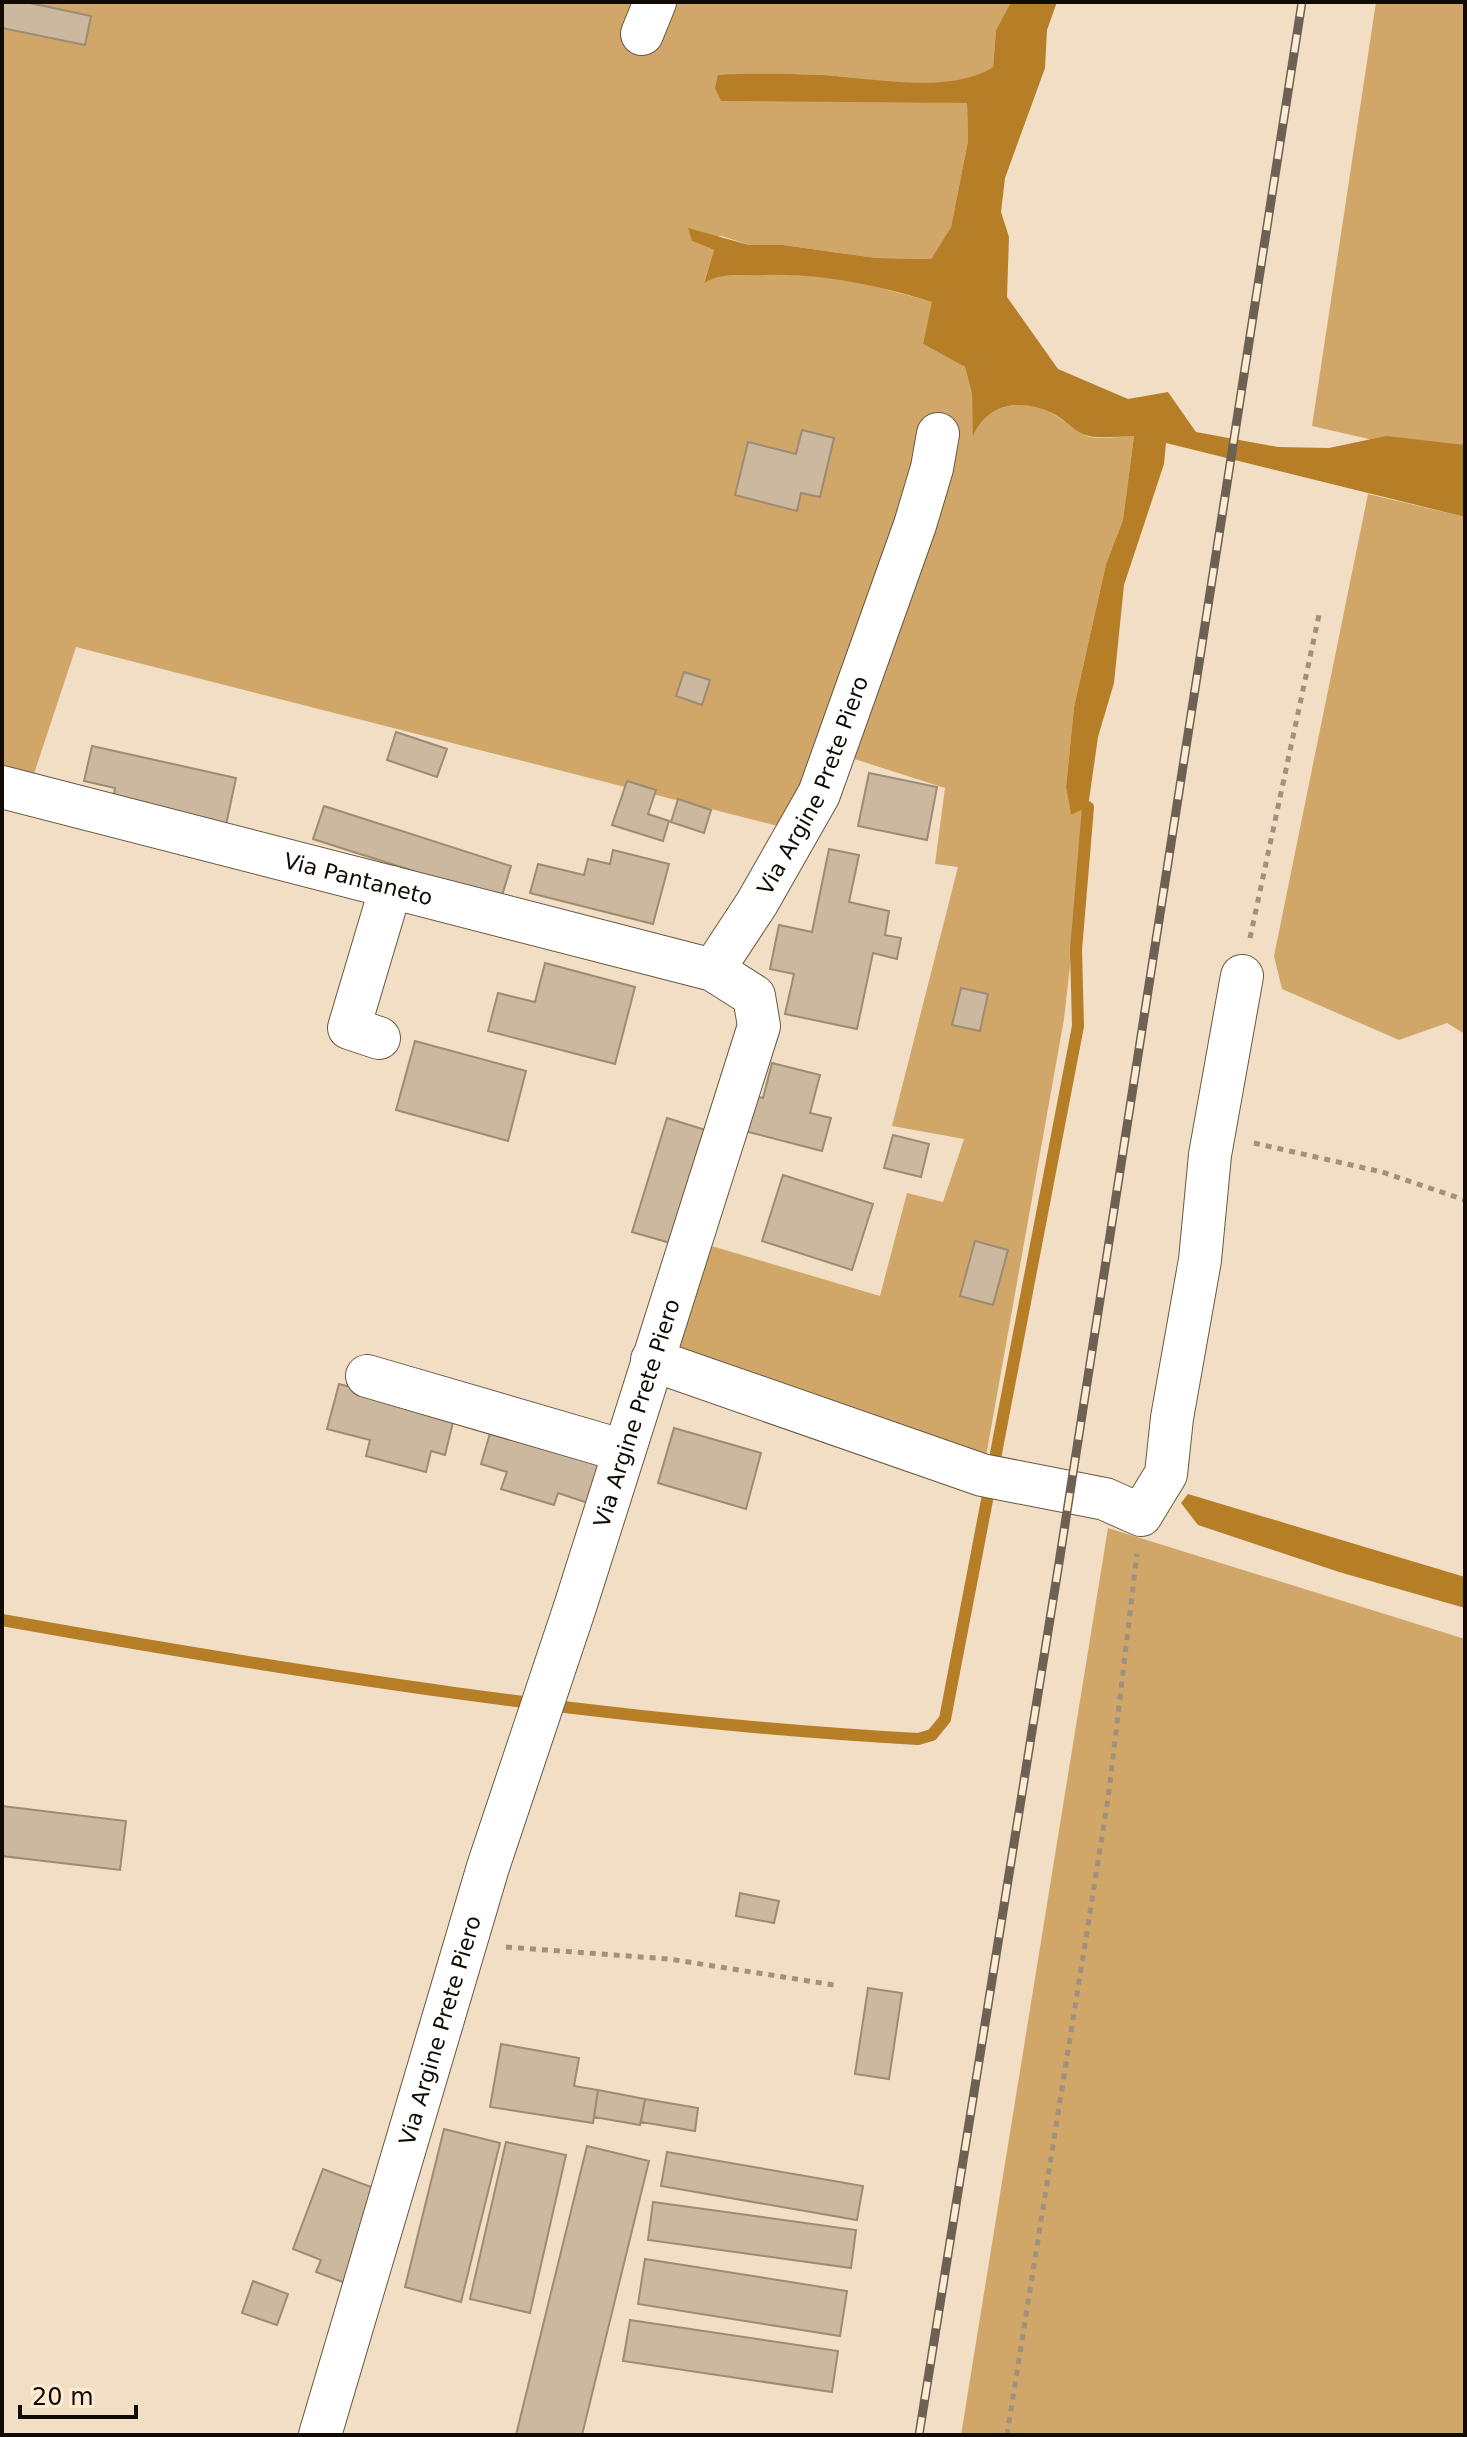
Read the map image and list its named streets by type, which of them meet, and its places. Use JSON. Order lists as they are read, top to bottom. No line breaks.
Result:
{"streets":{"street":["Via Argine Prete Piero","Via Pantaneto"]},"crossings":[["Via Argine Prete Piero","Via Pantaneto"]],"scale_bar":"20 m"}
